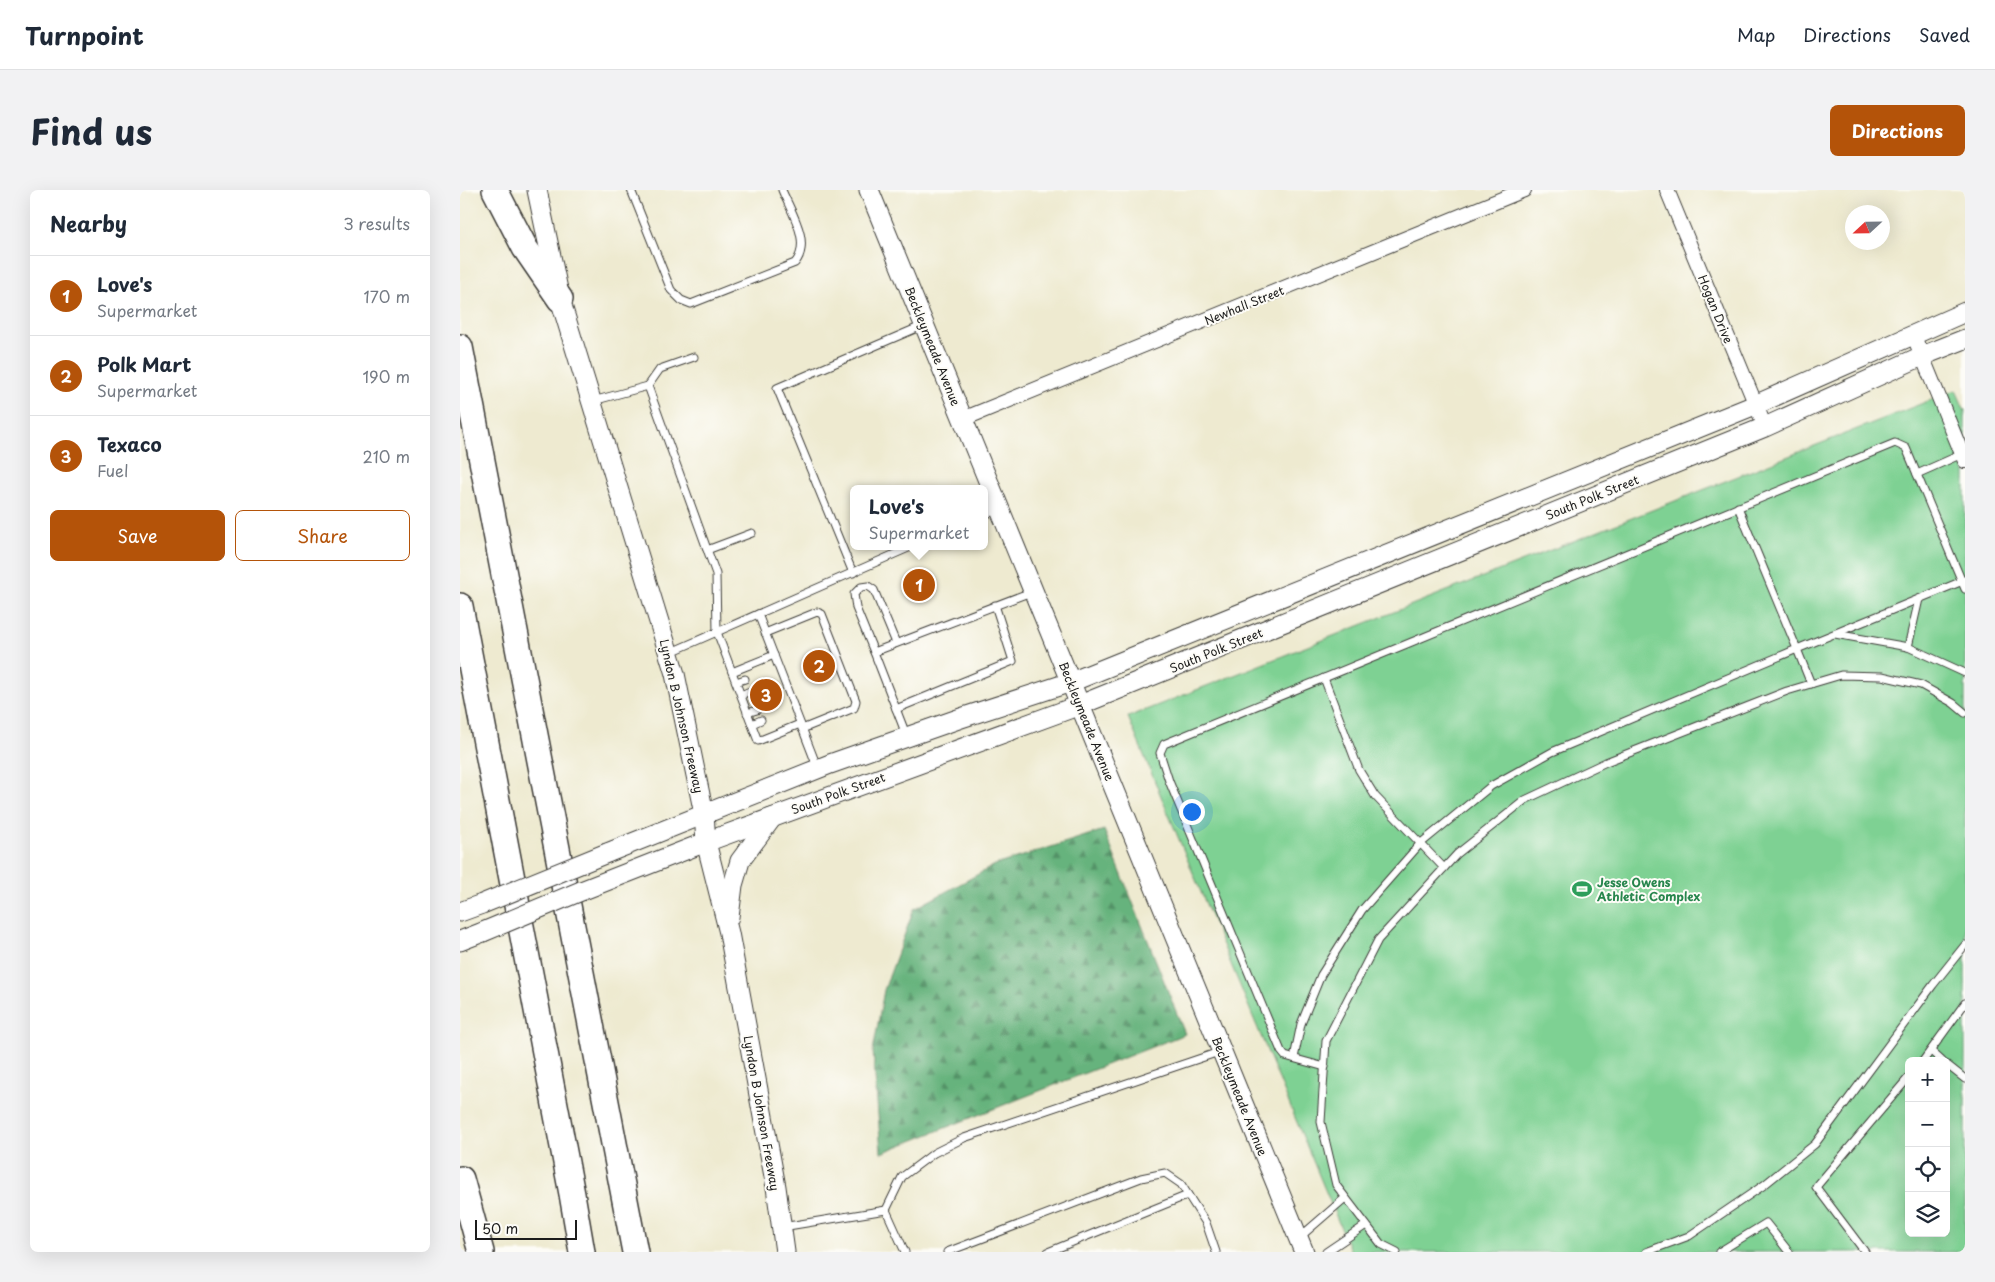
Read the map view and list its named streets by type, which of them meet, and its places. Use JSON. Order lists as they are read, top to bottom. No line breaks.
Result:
{"streets":{"main road":["Beckleymeade Avenue","South Polk Street","Lyndon B Johnson Freeway"],"street":["Newhall Street","Hogan Drive"]},"crossings":[["Newhall Street","Beckleymeade Avenue"],["Hogan Drive","South Polk Street"],["Beckleymeade Avenue","South Polk Street"],["South Polk Street","Lyndon B Johnson Freeway"]],"places":{"sports":["Jesse Owens Athletic Complex"]},"scale_bar":"50 m","north":"left","page":{"header":"Turnpoint","nav":["Map","Directions","Saved"],"title":"Find us","buttons":["Directions",["Save","Share"]],"heading":["Nearby","3 results"],"list":[{"mark":"1","name":"Love's","note":"Supermarket","value":"170 m"},{"mark":"2","name":"Polk Mart","note":"Supermarket","value":"190 m"},{"mark":"3","name":"Texaco","note":"Fuel","value":"210 m"}],"popup":["Love's","Supermarket"],"pins":["1","2","3"],"map_buttons":["+","−"],"scale":"50 m"}}
